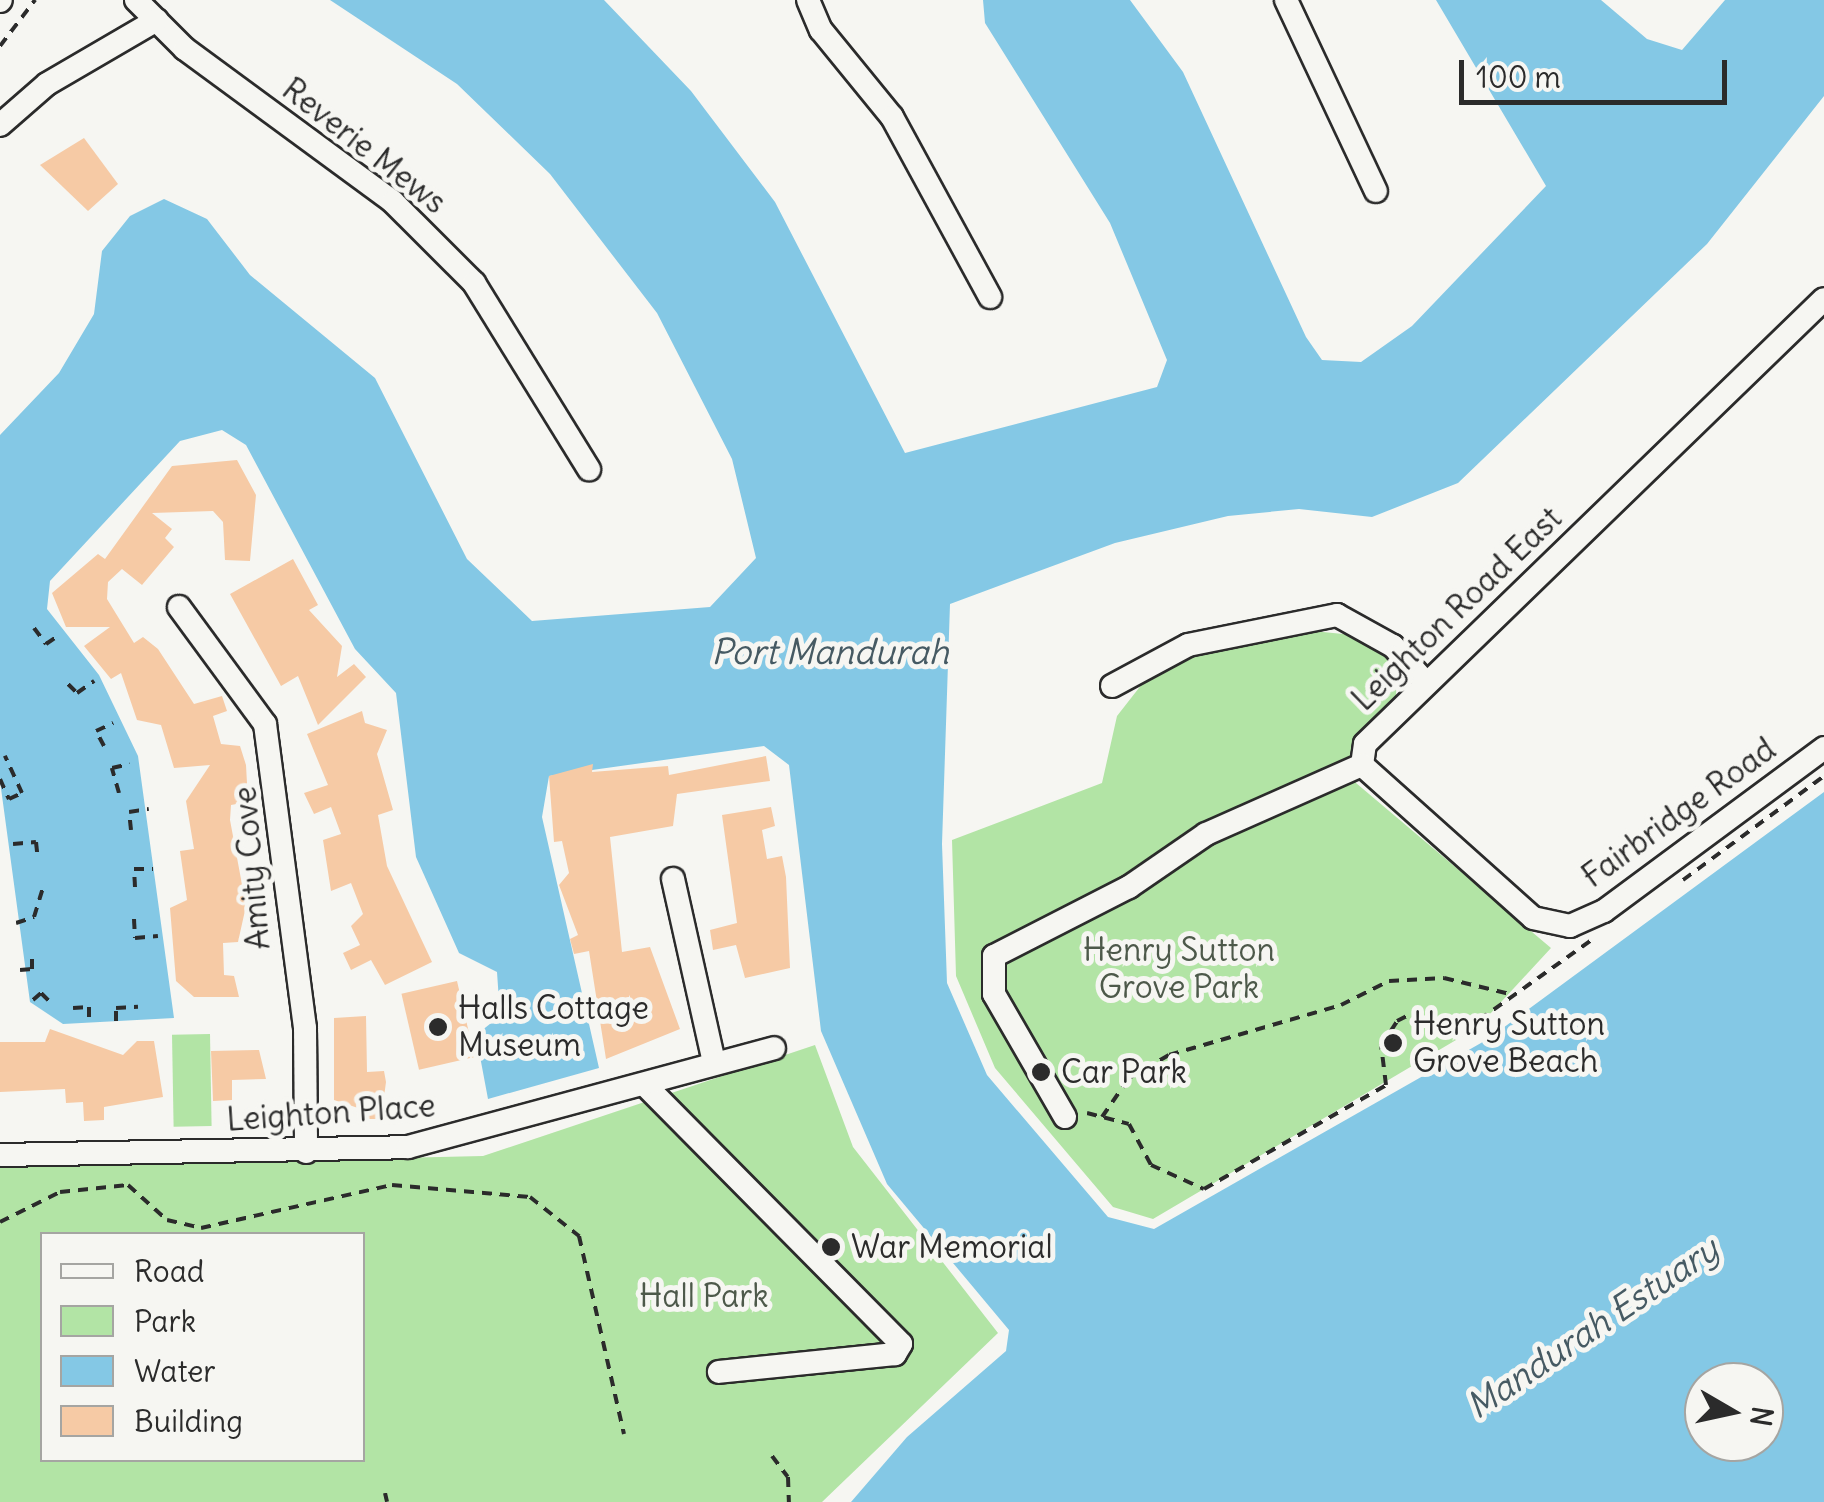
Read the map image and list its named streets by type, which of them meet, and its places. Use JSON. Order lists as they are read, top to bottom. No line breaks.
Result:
{"streets":{"street":["Reverie Mews","Leighton Road East","Fairbridge Road","Amity Cove","Leighton Place"]},"crossings":[["Leighton Road East","Fairbridge Road"],["Amity Cove","Leighton Place"]],"water":["Port Mandurah","Mandurah Estuary"],"parks":["Henry Sutton Grove Park","Hall Park"],"places":["Halls Cottage Museum","Henry Sutton Grove Beach","Car Park","War Memorial"],"legend":["Road","Park","Water","Building"],"scale_bar":"100 m","north":"right"}
